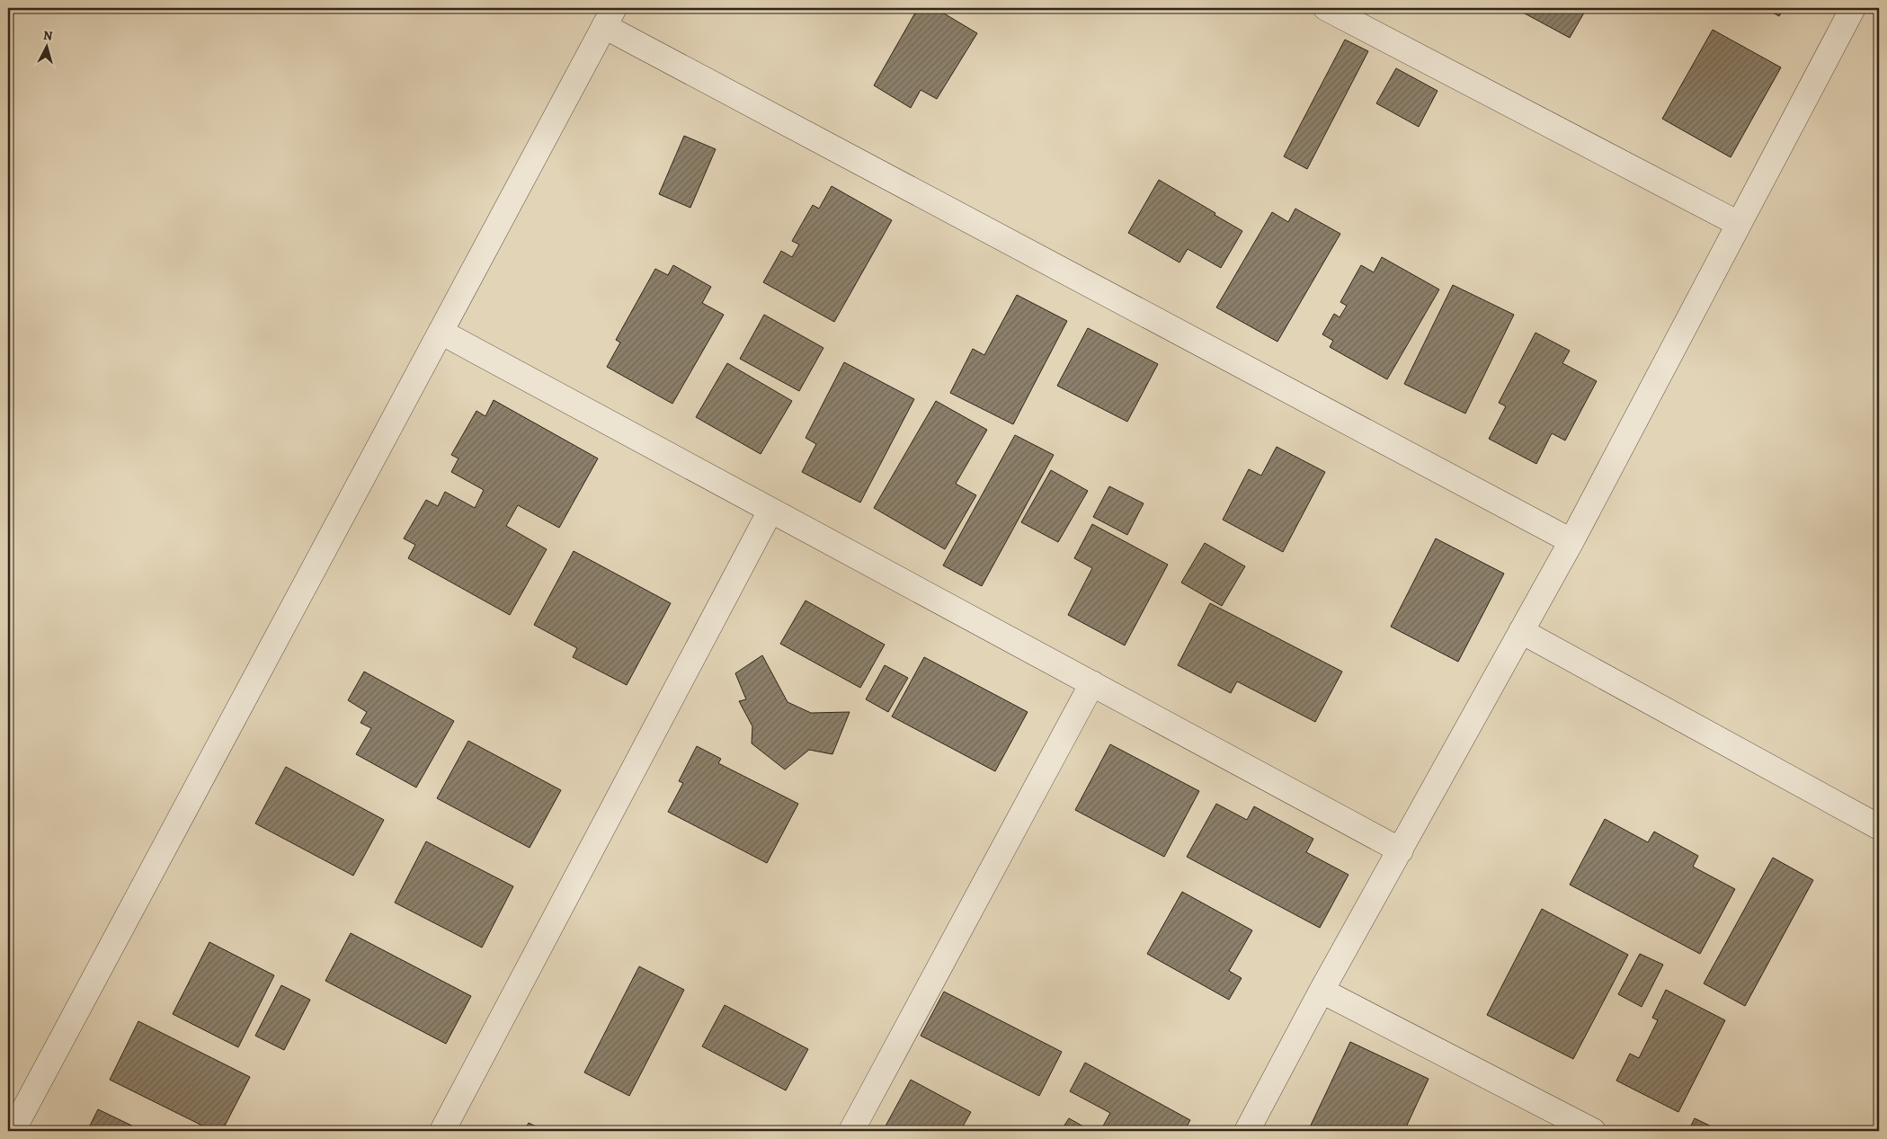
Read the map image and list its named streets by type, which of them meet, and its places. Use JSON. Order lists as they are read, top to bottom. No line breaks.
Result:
{"north":"top"}
